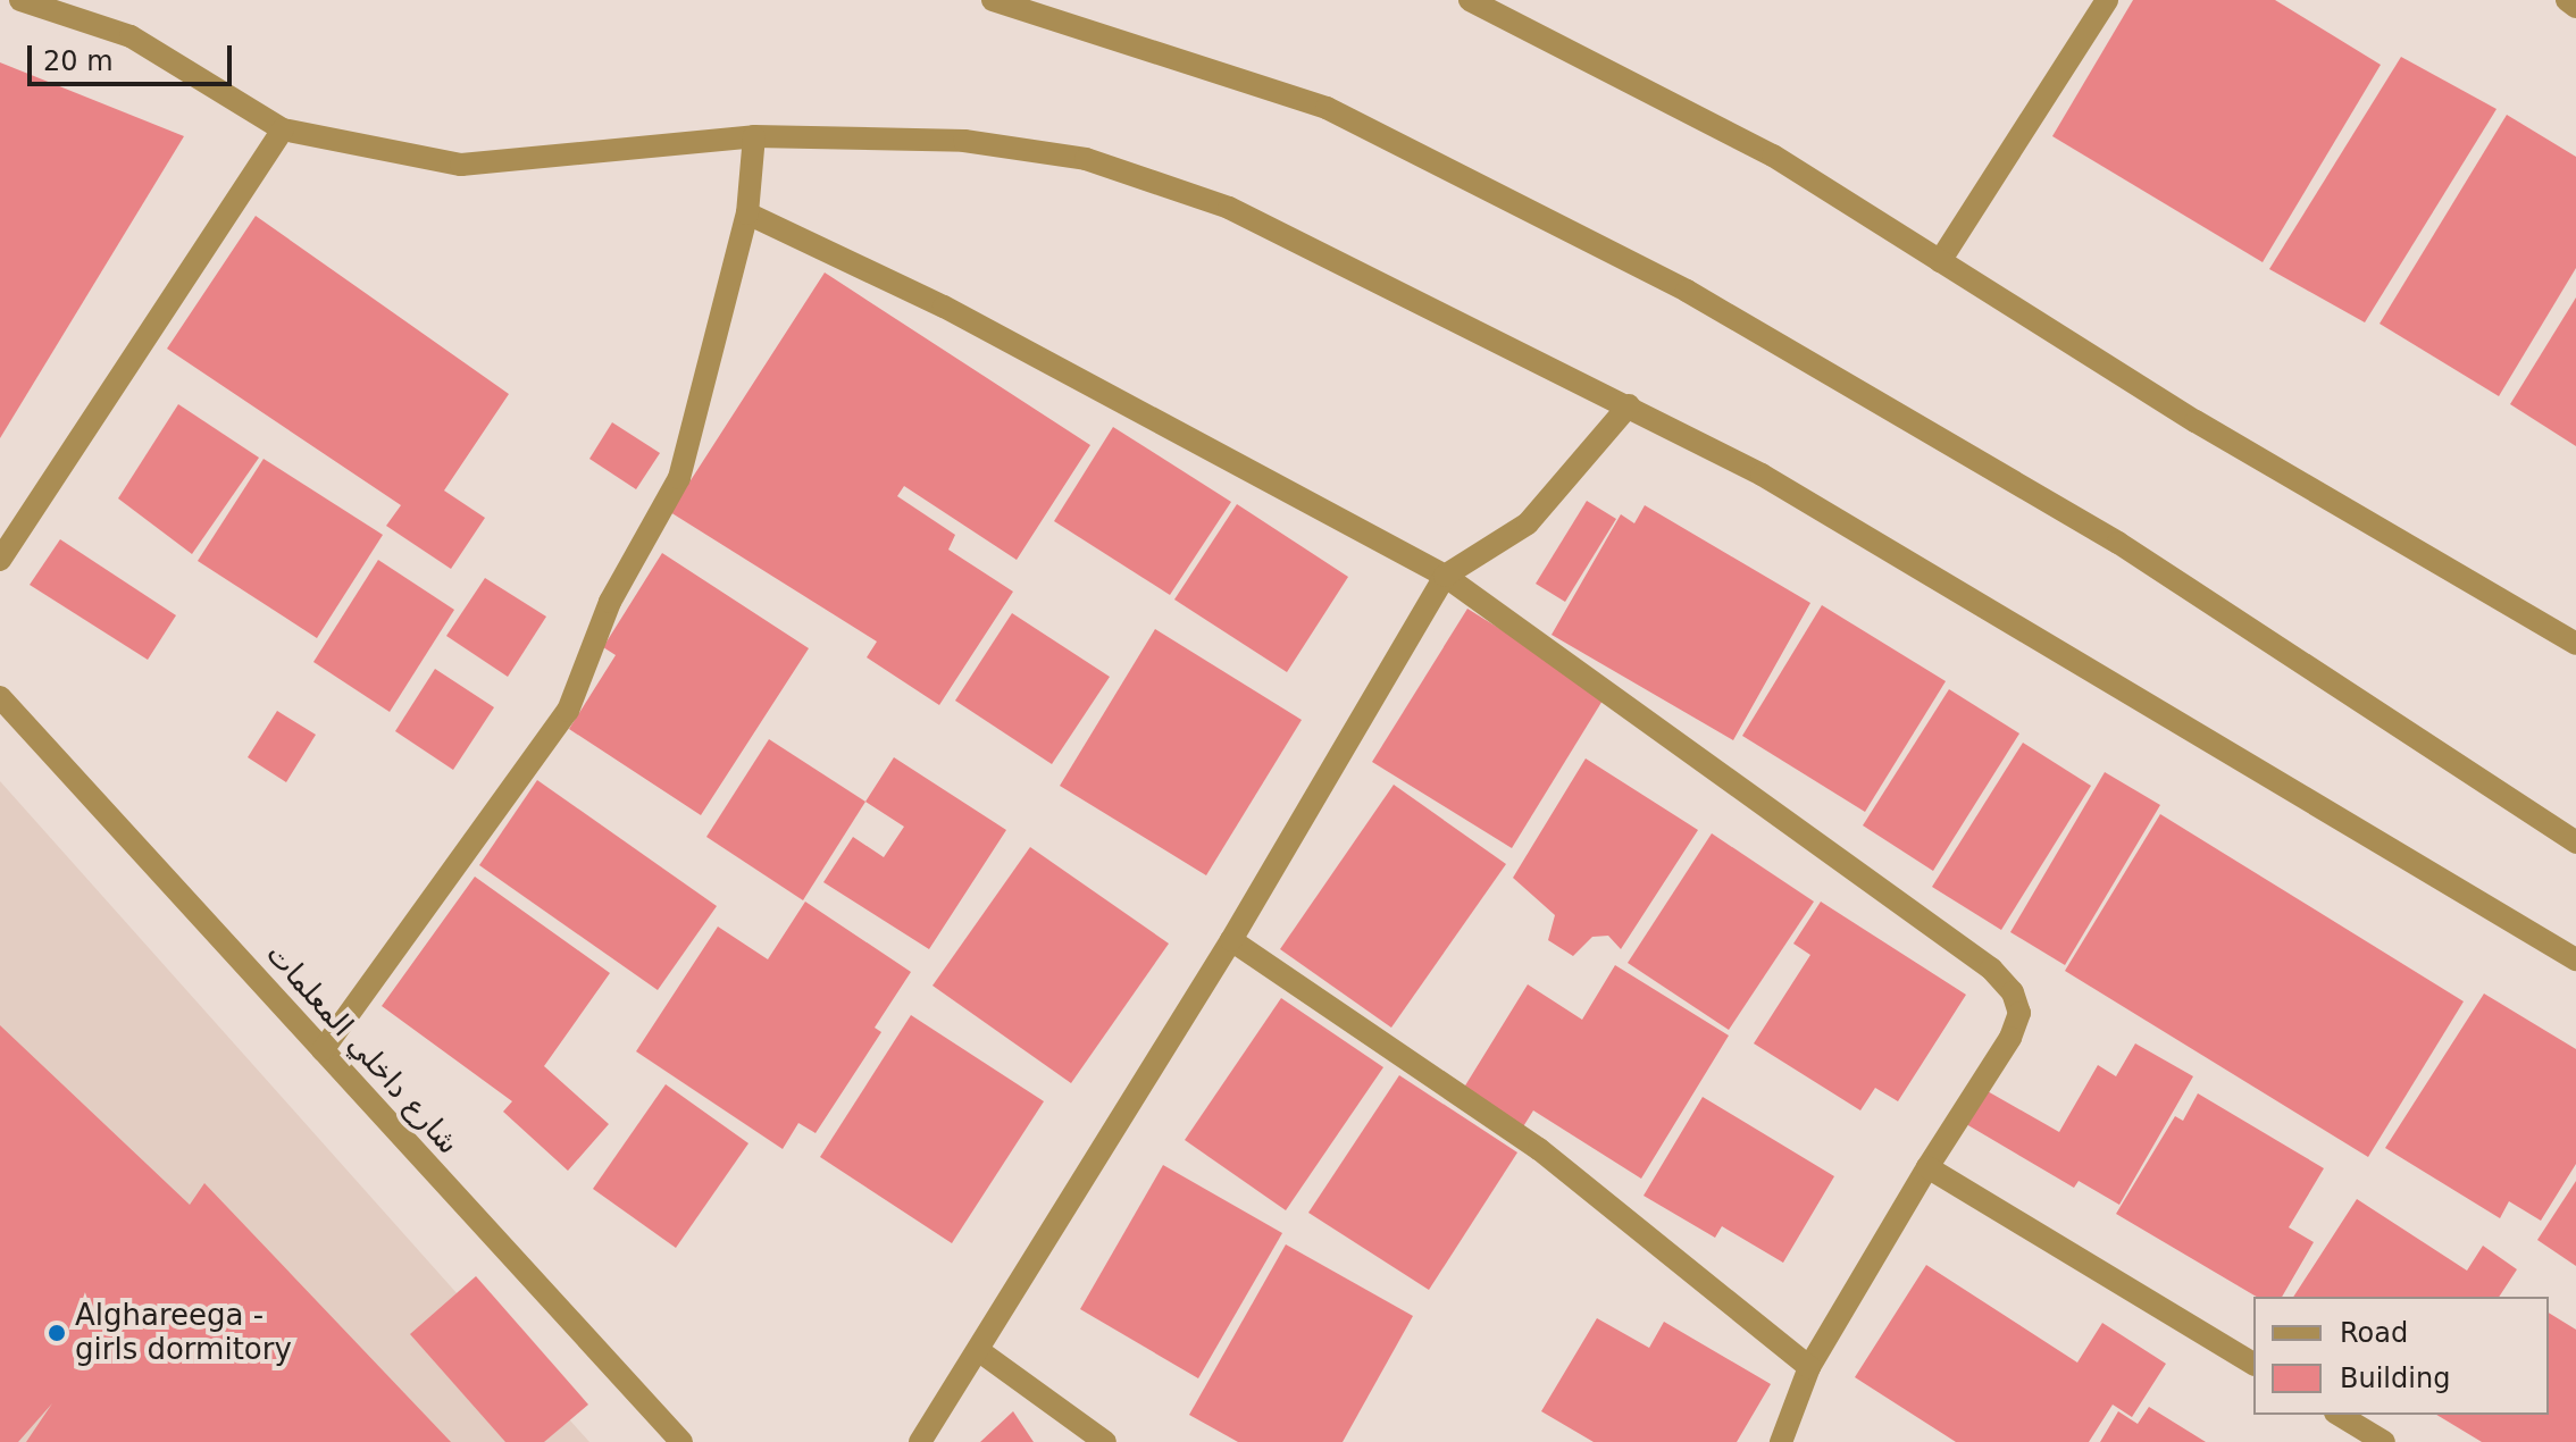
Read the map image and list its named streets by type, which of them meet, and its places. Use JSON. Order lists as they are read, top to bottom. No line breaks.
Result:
{"streets":{"street":["شارع داخلي المعلمات"]},"places":["Alghareega - girls dormitory"],"legend":["Road","Building"],"scale_bar":"20 m"}
